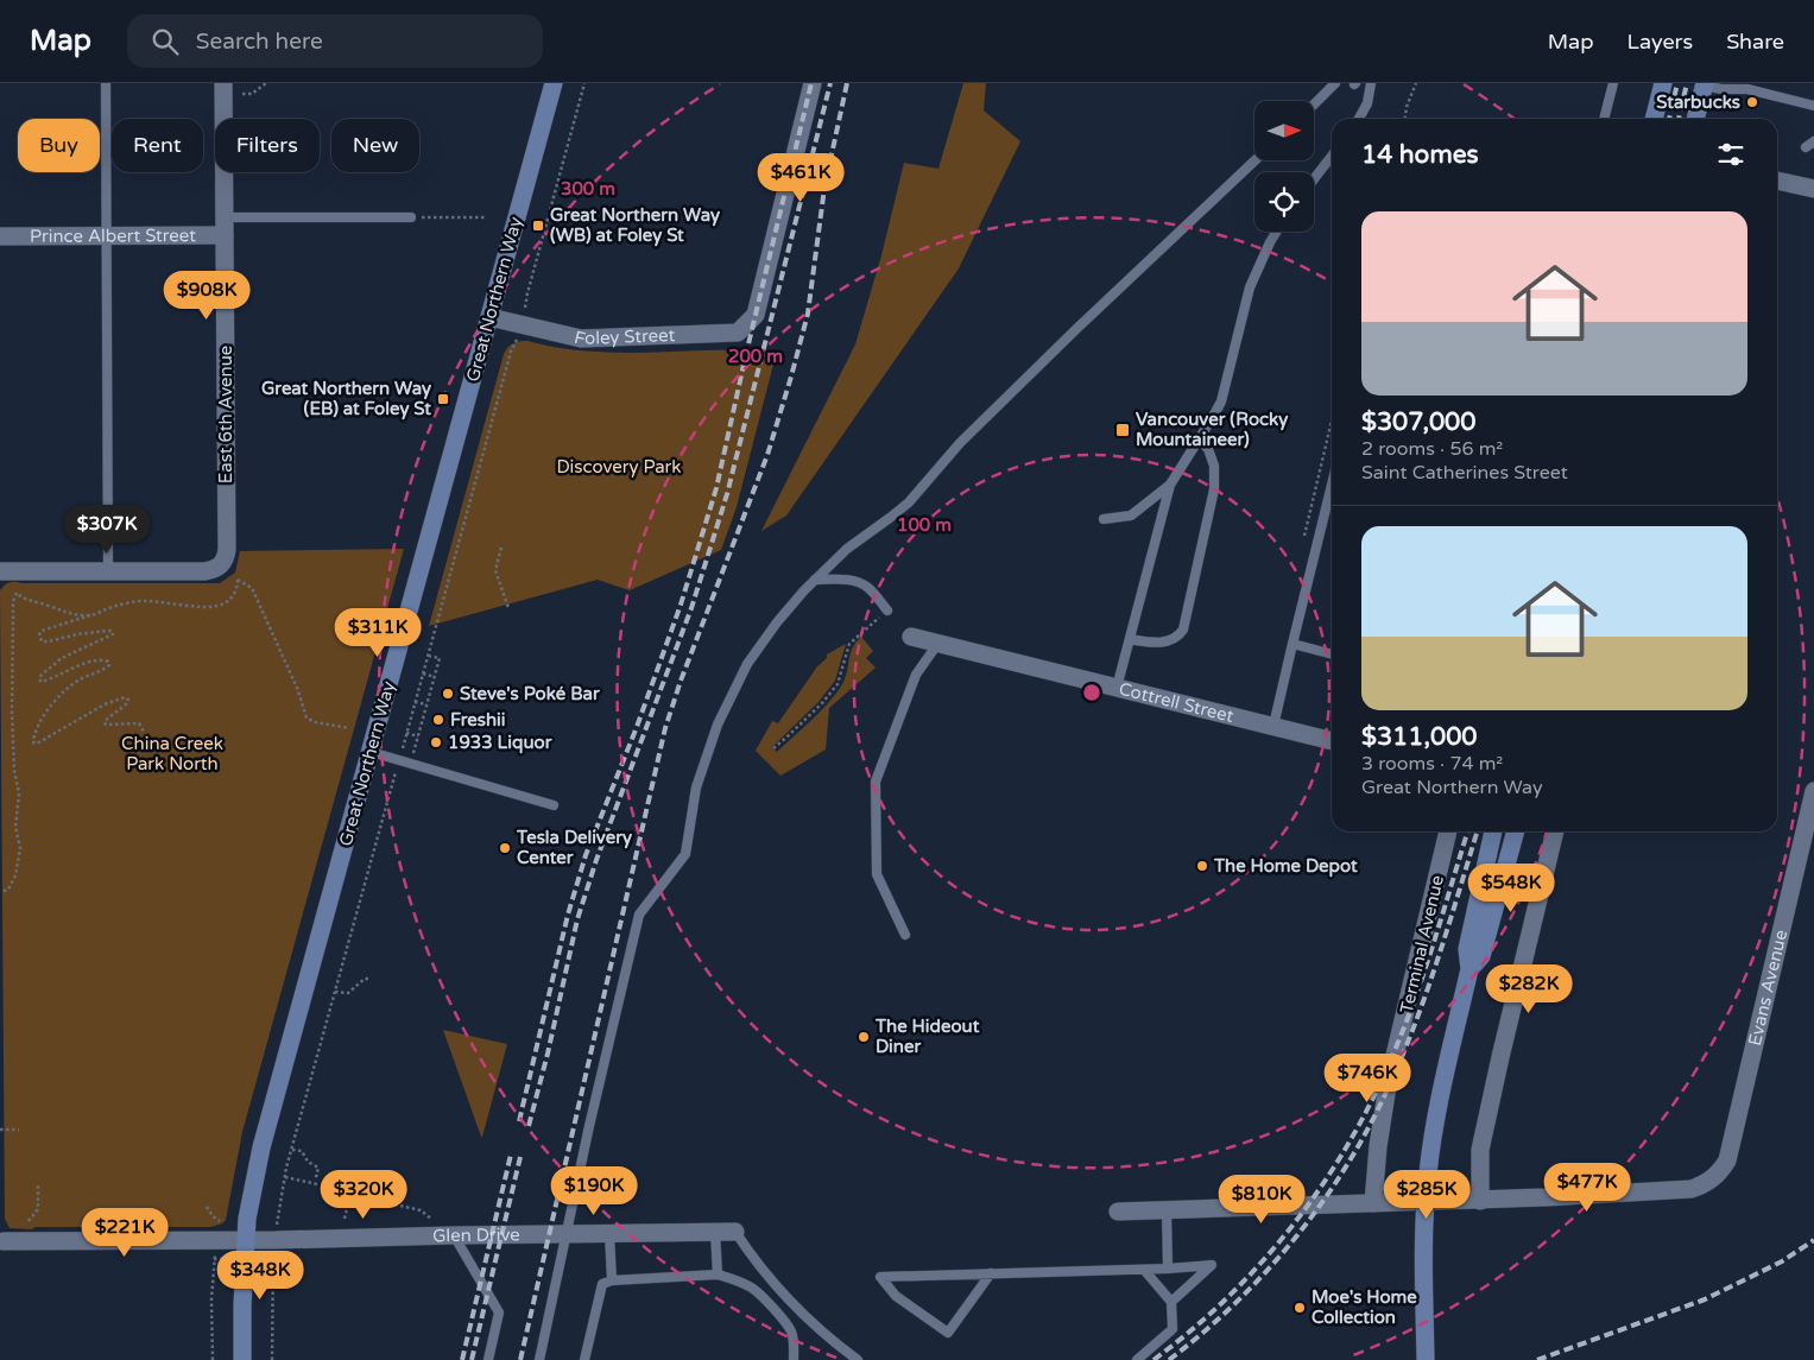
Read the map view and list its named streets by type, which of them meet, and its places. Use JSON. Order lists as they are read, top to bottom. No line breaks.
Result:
{"streets":{"main road":["Great Northern Way"],"street":["Prince Albert Street","Foley Street","East 6th Avenue","Cottrell Street","Terminal Avenue","Evans Avenue","Glen Drive"]},"crossings":[["Prince Albert Street","East 6th Avenue"],["Great Northern Way","Foley Street"],["Great Northern Way","Glen Drive"]],"parks":["Discovery Park","China Creek Park North"],"places":{"other":["Starbucks","Steve's Poké Bar","Freshii","1933 Liquor","Tesla Delivery Center","The Home Depot","The Hideout Diner","Moe's Home Collection"],"transit":["Great Northern Way (WB) at Foley St","Great Northern Way (EB) at Foley St","Vancouver (Rocky Mountaineer)"]},"north":"right","page":{"header":"Map","search":"Search here","nav":["Map","Layers","Share"],"chip":["Buy","Rent","Filters","New"],"heading":"14 homes","price":["$461K","$908K","$307K","$311K","$548K","$282K","$746K","$477K","$190K","$320K","$285K","$810K","$221K","$348K"],"list":[{"name":"$307,000","note":"2 rooms · 56 m² · Saint Catherines Street"},{"name":"$311,000","note":"3 rooms · 74 m² · Great Northern Way"}]},"rings":["300 m","200 m","100 m"]}
